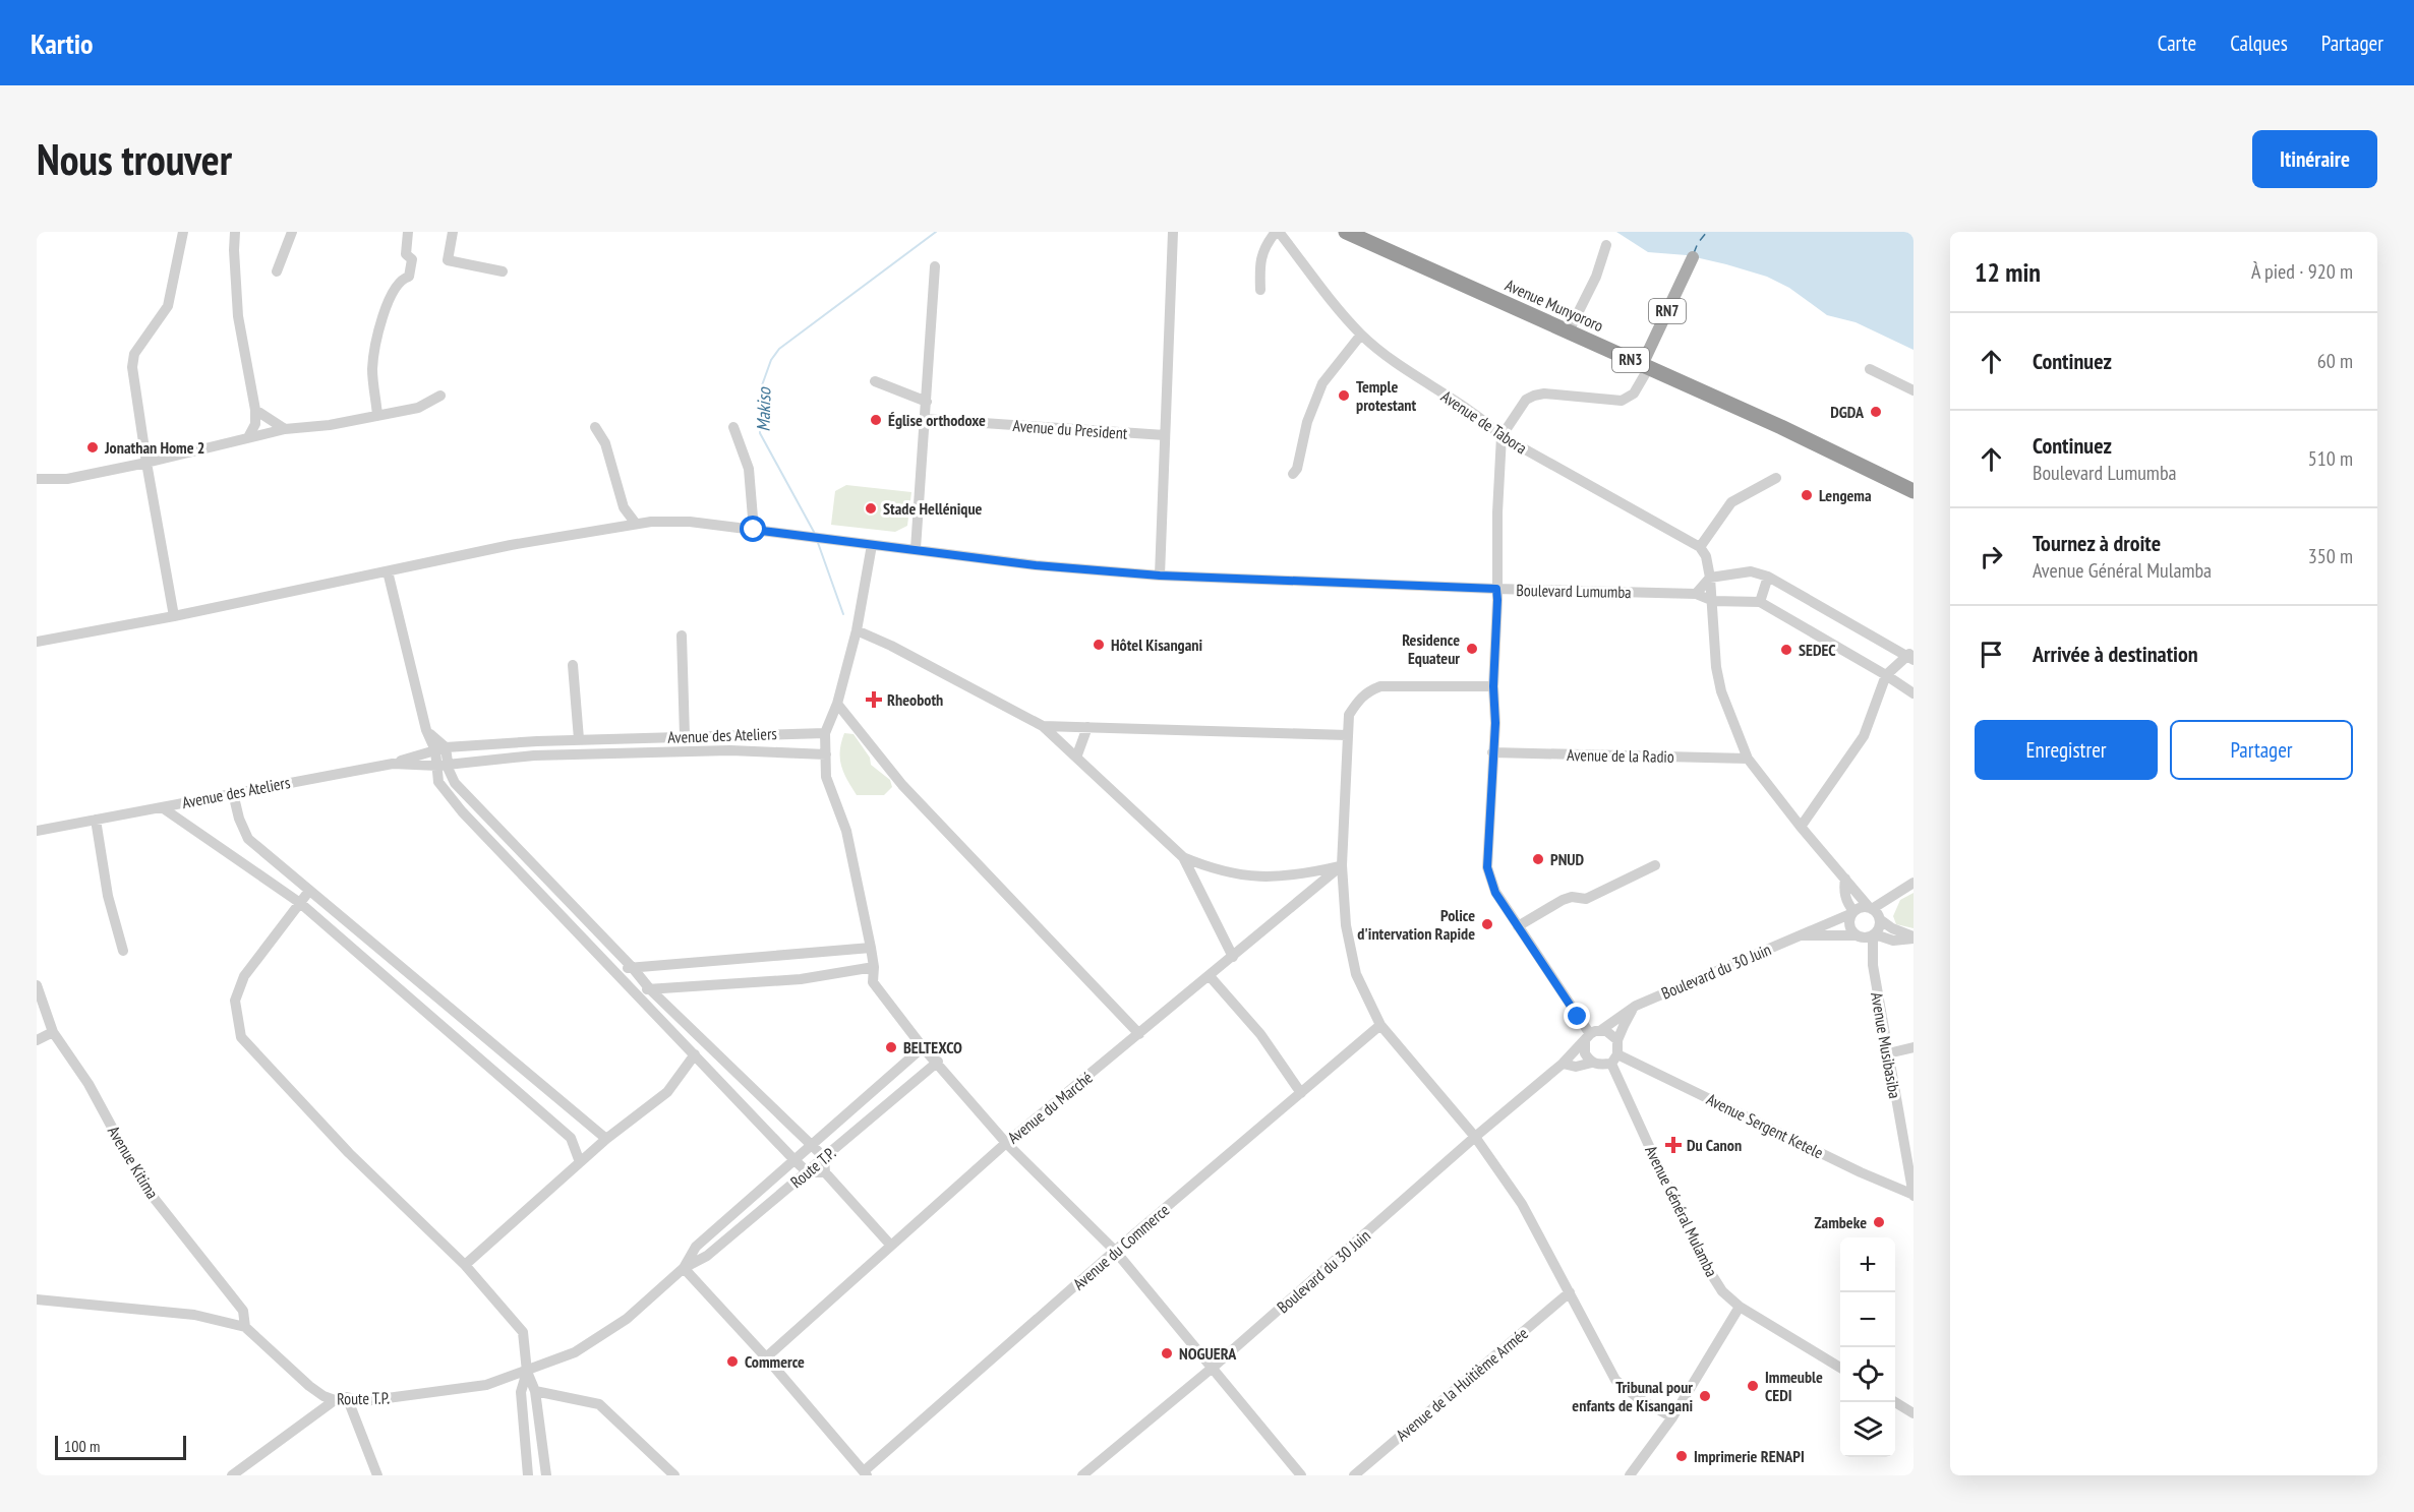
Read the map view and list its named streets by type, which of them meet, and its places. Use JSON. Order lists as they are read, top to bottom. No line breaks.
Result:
{"streets":{"highway":["Avenue Munyororo","RN3"],"main road":["RN7"],"street":["Avenue de Tabora","Avenue du President","Boulevard Lumumba","Avenue des Ateliers","Avenue de la Radio","Boulevard du 30 Juin","Avenue Musibasiba","Avenue du Marché","Avenue Sergent Ketele","Avenue Kitima","Route T.P.","Avenue Général Mulamba","Avenue du Commerce","Avenue de la Huitième Armée"]},"crossings":[["Avenue Munyororo","RN7"],["Boulevard du 30 Juin","Avenue Musibasiba"],["Boulevard du 30 Juin","Avenue Sergent Ketele"],["Boulevard du 30 Juin","Avenue Général Mulamba"],["Avenue Musibasiba","Avenue Sergent Ketele"],["Avenue du Marché","Avenue du Commerce"],["Avenue Sergent Ketele","Avenue Général Mulamba"],["Avenue Kitima","Route T.P."],["Route T.P.","Avenue du Commerce"]],"water":["Makiso"],"places":{"other":["Temple protestant","DGDA","Église orthodoxe","Jonathan Home 2","Lengema","Stade Hellénique","Hôtel Kisangani","Residence Equateur","SEDEC","PNUD","Police d'intervation Rapide","BELTEXCO","Zambeke","NOGUERA","Commerce","Immeuble CEDI","Tribunal pour enfants de Kisangani","Imprimerie RENAPI"],"health":["Rheoboth","Du Canon"]},"scale_bar":"100 m","page":{"header":"Kartio","nav":["Carte","Calques","Partager"],"buttons":["Itinéraire",["Enregistrer","Partager"]],"title":"Nous trouver","heading":["12 min","À pied · 920 m"],"list":[["Continuez","60 m"],["Continuez","Boulevard Lumumba","510 m"],["Tournez à droite","Avenue Général Mulamba","350 m"],"Arrivée à destination"],"map_buttons":["+","−"],"scale":"100 m"}}
